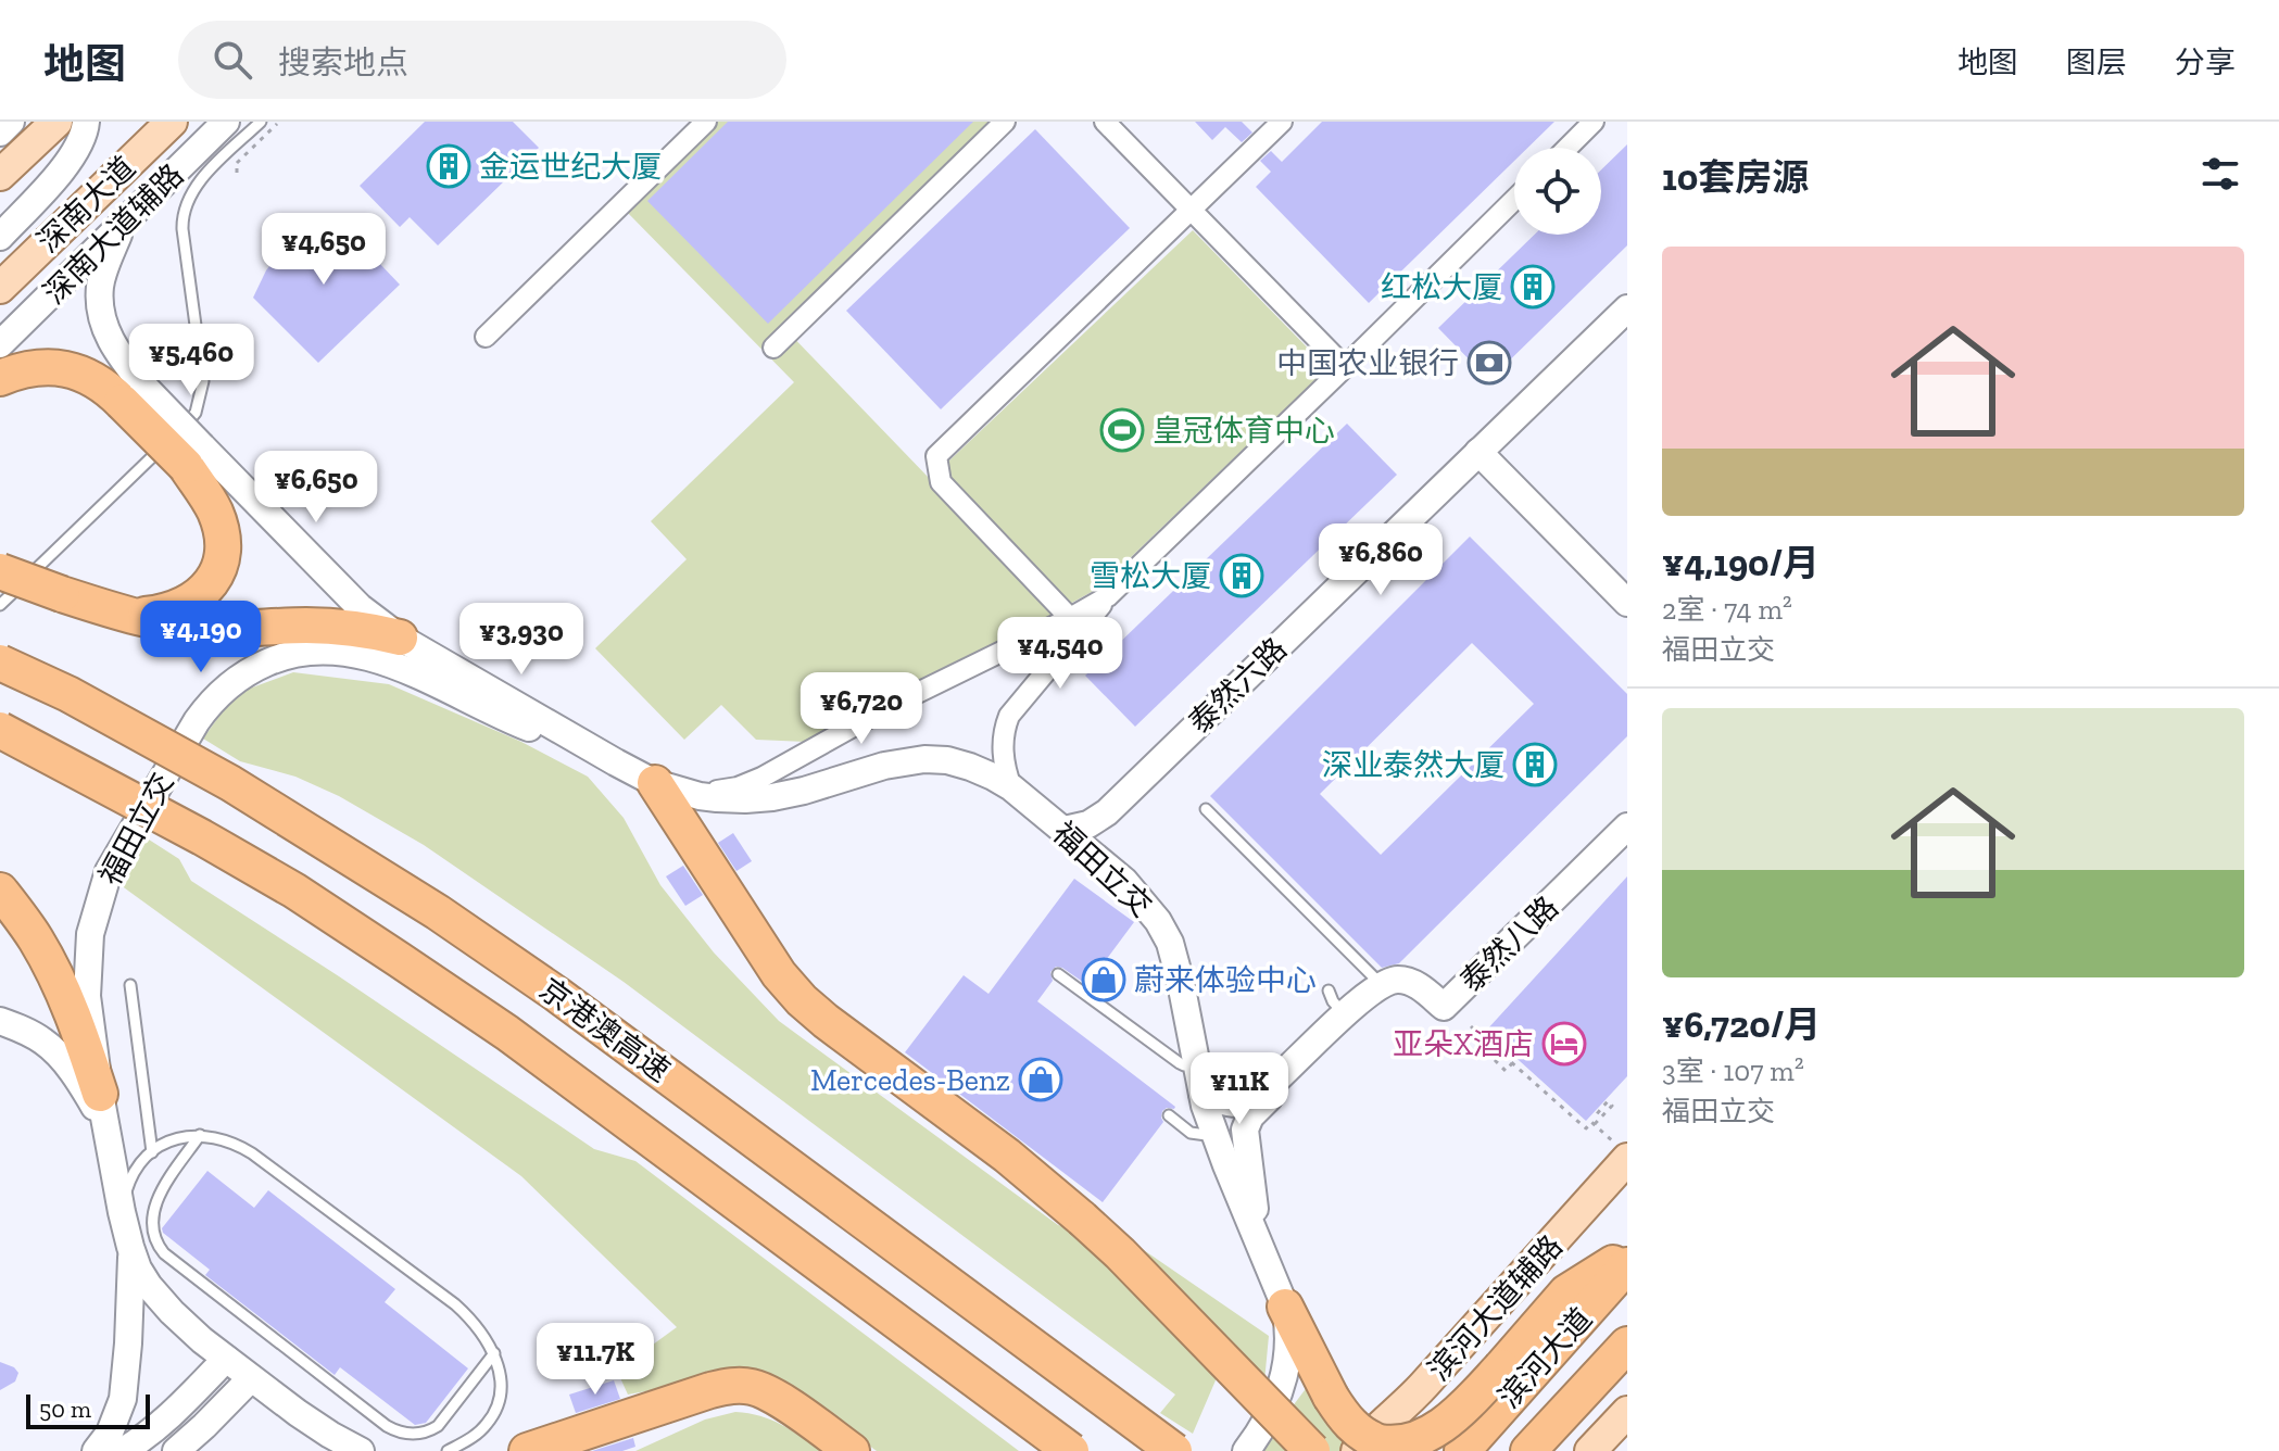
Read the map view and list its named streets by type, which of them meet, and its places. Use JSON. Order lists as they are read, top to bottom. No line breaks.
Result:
{"streets":{"highway":["京港澳高速","滨河大道"],"main road":["深南大道","滨河大道辅路"],"street":["深南大道辅路","泰然六路","福田立交","泰然八路"]},"crossings":[["泰然六路","福田立交"]],"places":{"building":["金运世纪大厦","红松大厦","雪松大厦","深业泰然大厦"],"bank":["中国农业银行"],"sports":["皇冠体育中心"],"shop":["蔚来体验中心","Mercedes-Benz"],"hotel":["亚朵X酒店"]},"scale_bar":"50 m","page":{"header":"地图","search":"搜索地点","nav":["地图","图层","分享"],"heading":"10套房源","price":["¥4,650","¥5,460","¥6,650","¥6,860","¥4,190","¥3,930","¥4,540","¥6,720","¥11K","¥11.7K"],"list":[{"name":"¥4,190/月","note":"2室 · 74 m² · 福田立交"},{"name":"¥6,720/月","note":"3室 · 107 m² · 福田立交"}],"scale":"50 m"}}
